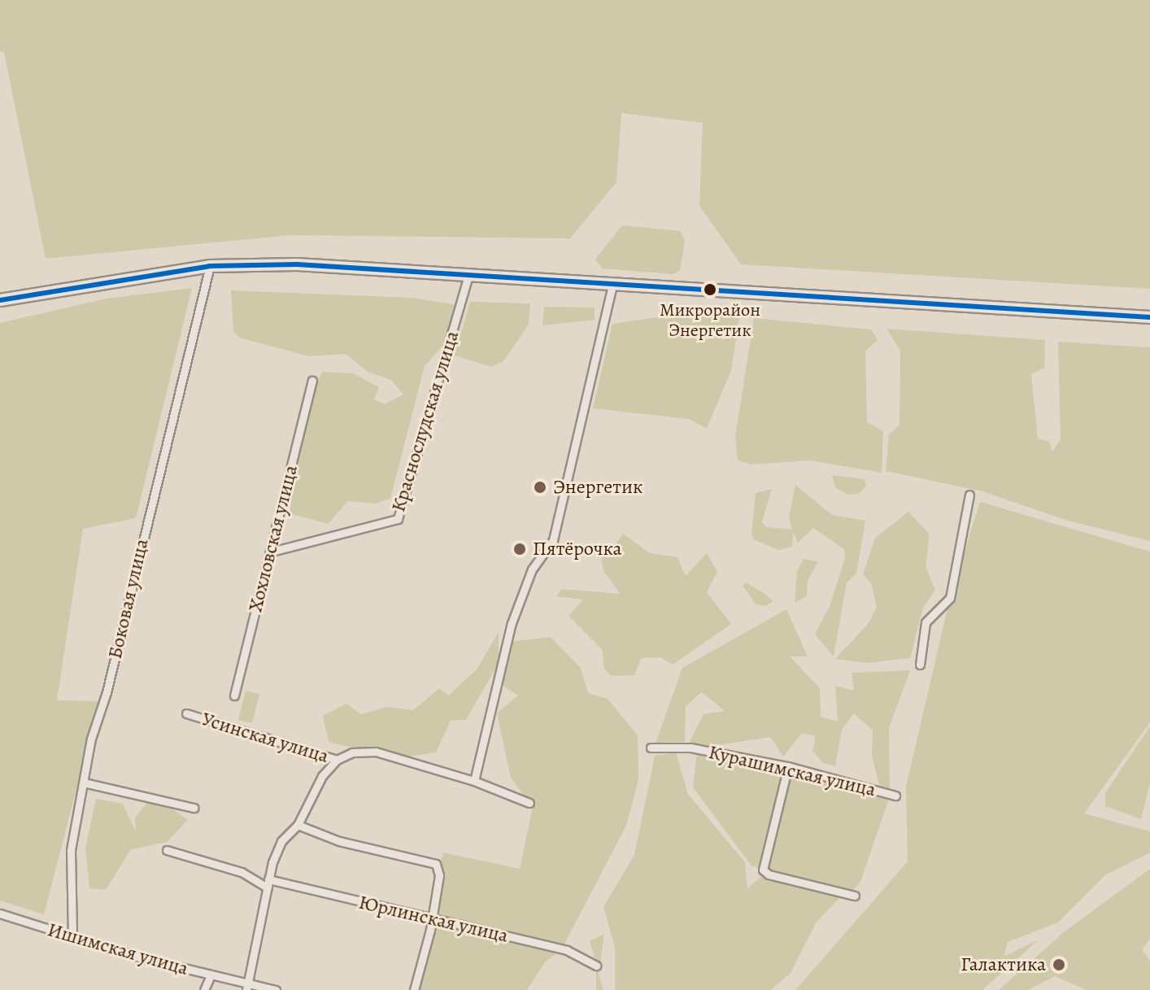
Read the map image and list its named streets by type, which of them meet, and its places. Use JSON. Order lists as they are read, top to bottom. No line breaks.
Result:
{"streets":{"street":["Краснослудская улица","Хохловская улица","Боковая улица","Усинская улица","Курашимская улица","Юрлинская улица","Ишимская улица"]},"crossings":[["Краснослудская улица","Хохловская улица"],["Боковая улица","Ишимская улица"]],"places":["Микрорайон Энергетик","Энергетик","Пятёрочка","Галактика"]}
